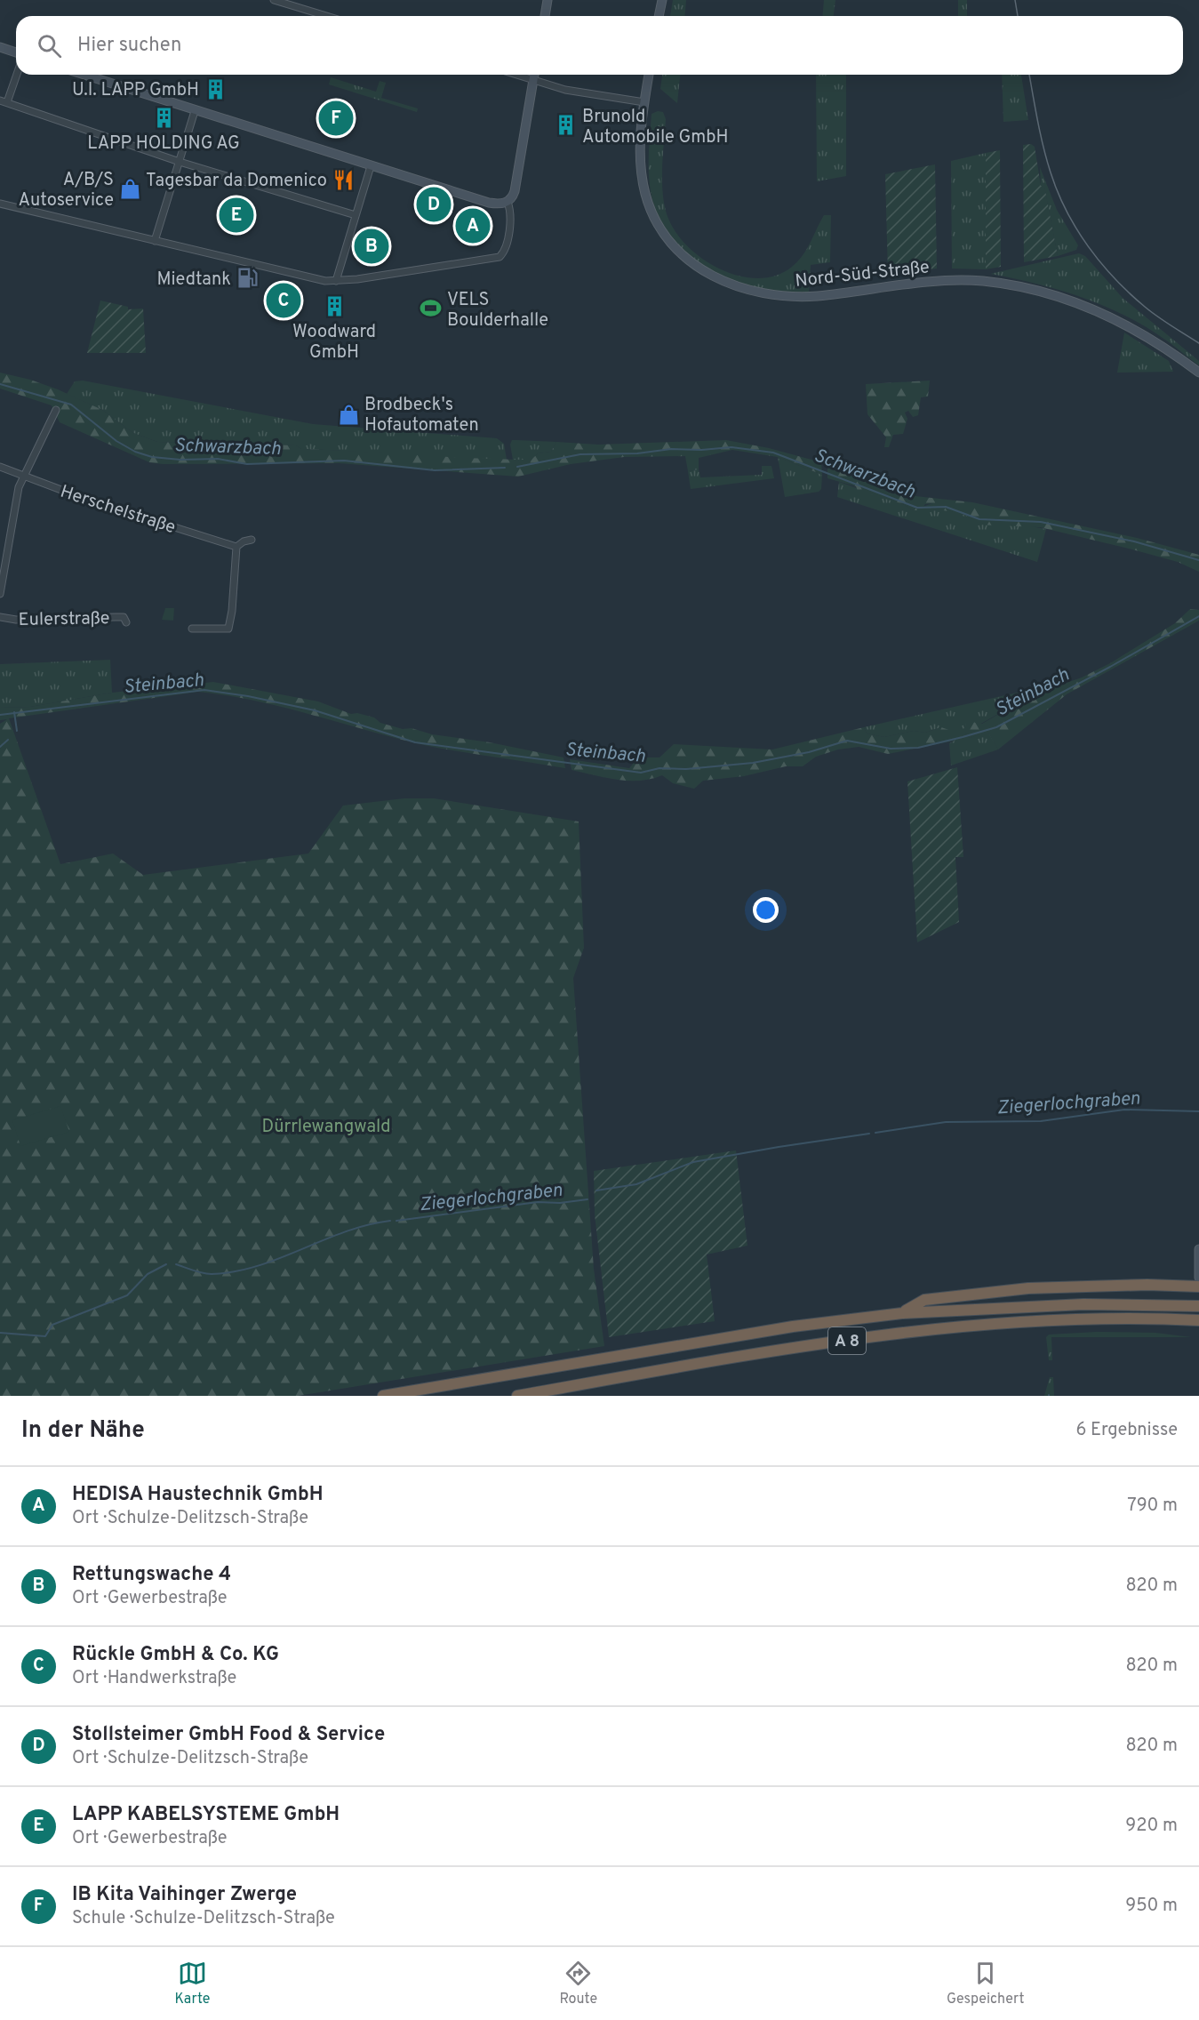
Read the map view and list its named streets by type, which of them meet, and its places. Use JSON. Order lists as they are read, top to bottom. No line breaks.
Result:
{"streets":{"highway":["A 8"],"main road":["Nord-Süd-Straße"],"street":["Herschelstraße","Eulerstraße"]},"water":["Schwarzbach","Steinbach","Ziegerlochgraben"],"parks":["Dürrlewangwald"],"places":{"building":["U.I. LAPP GmbH","LAPP HOLDING AG","Brunold Automobile GmbH","Woodward GmbH"],"restaurant":["Tagesbar da Domenico"],"shop":["A/B/S Autoservice","Brodbeck's Hofautomaten"],"fuel station":["Miedtank"],"sports":["VELS Boulderhalle"]},"page":{"search":"Hier suchen","pins":["F","D","E","A","B","C"],"heading":["In der Nähe","6 Ergebnisse"],"list":[{"mark":"A","name":"HEDISA Haustechnik GmbH","note":"Ort · Schulze-Delitzsch-Straße","value":"790 m"},{"mark":"B","name":"Rettungswache 4","note":"Ort · Gewerbestraße","value":"820 m"},{"mark":"C","name":"Rückle GmbH & Co. KG","note":"Ort · Handwerkstraße","value":"820 m"},{"mark":"D","name":"Stollsteimer GmbH Food & Service","note":"Ort · Schulze-Delitzsch-Straße","value":"820 m"},{"mark":"E","name":"LAPP KABELSYSTEME GmbH","note":"Ort · Gewerbestraße","value":"920 m"},{"mark":"F","name":"IB Kita Vaihinger Zwerge","note":"Schule · Schulze-Delitzsch-Straße","value":"950 m"}],"nav":["Karte","Route","Gespeichert"]}}
